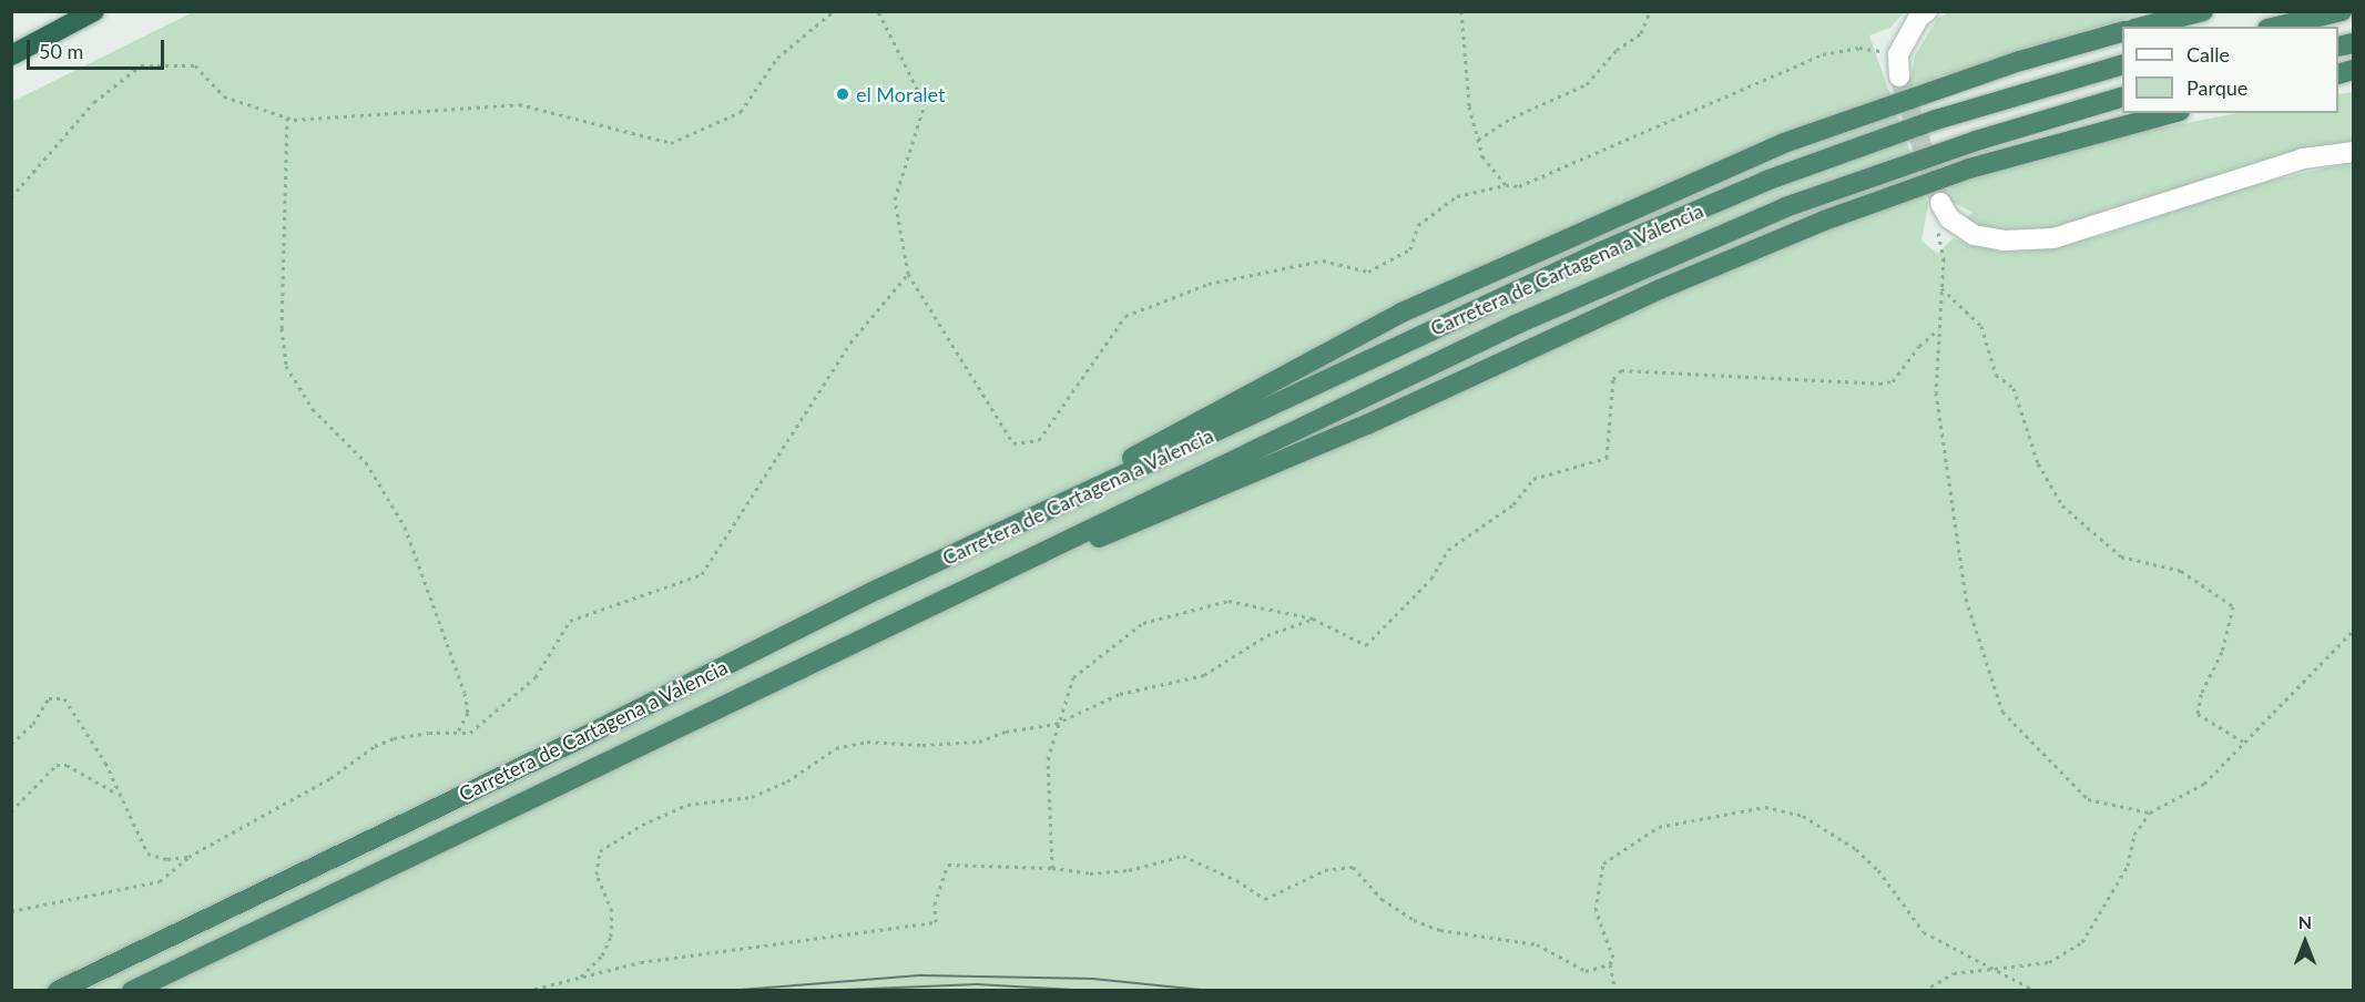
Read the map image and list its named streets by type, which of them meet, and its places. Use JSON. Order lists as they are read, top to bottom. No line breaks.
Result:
{"streets":{"highway":["Carretera de Cartagena a Valencia"]},"places":["el Moralet"],"legend":["Calle","Parque"],"scale_bar":"50 m","north":"top"}
